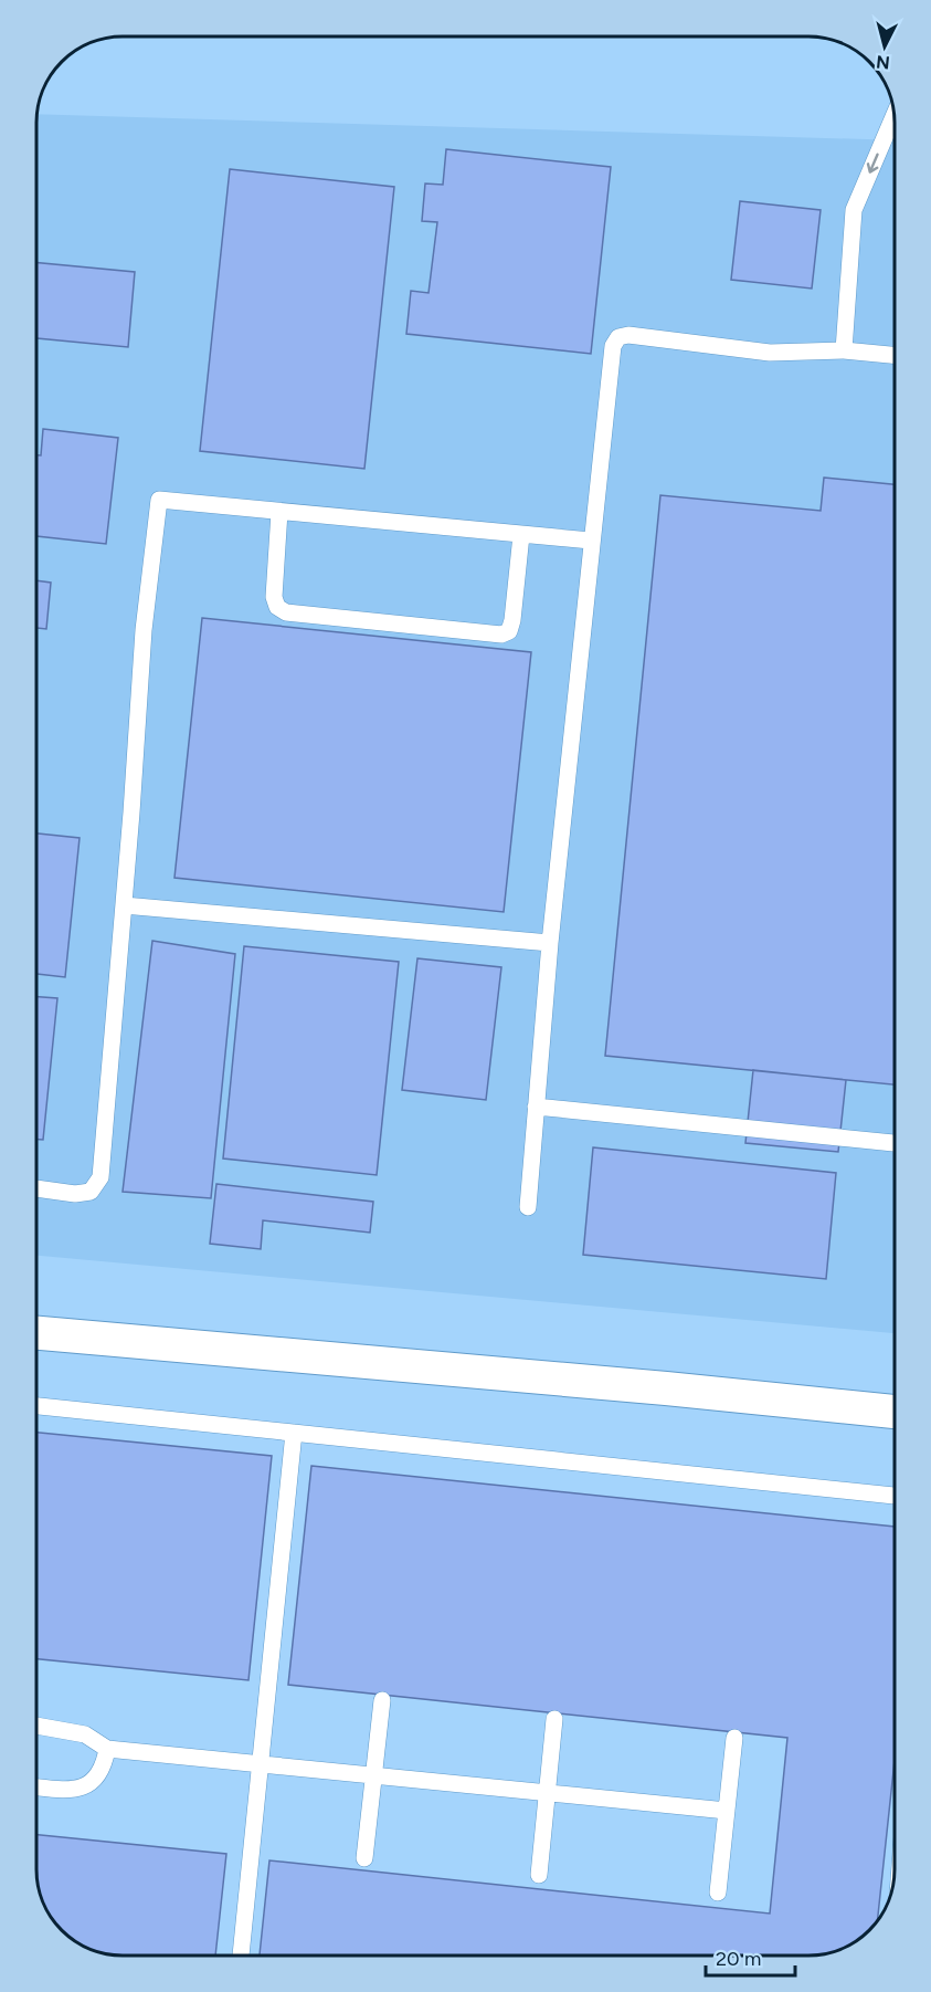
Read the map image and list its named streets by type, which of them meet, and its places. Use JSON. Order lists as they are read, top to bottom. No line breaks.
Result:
{"scale_bar":"20 m","north":"bottom"}
